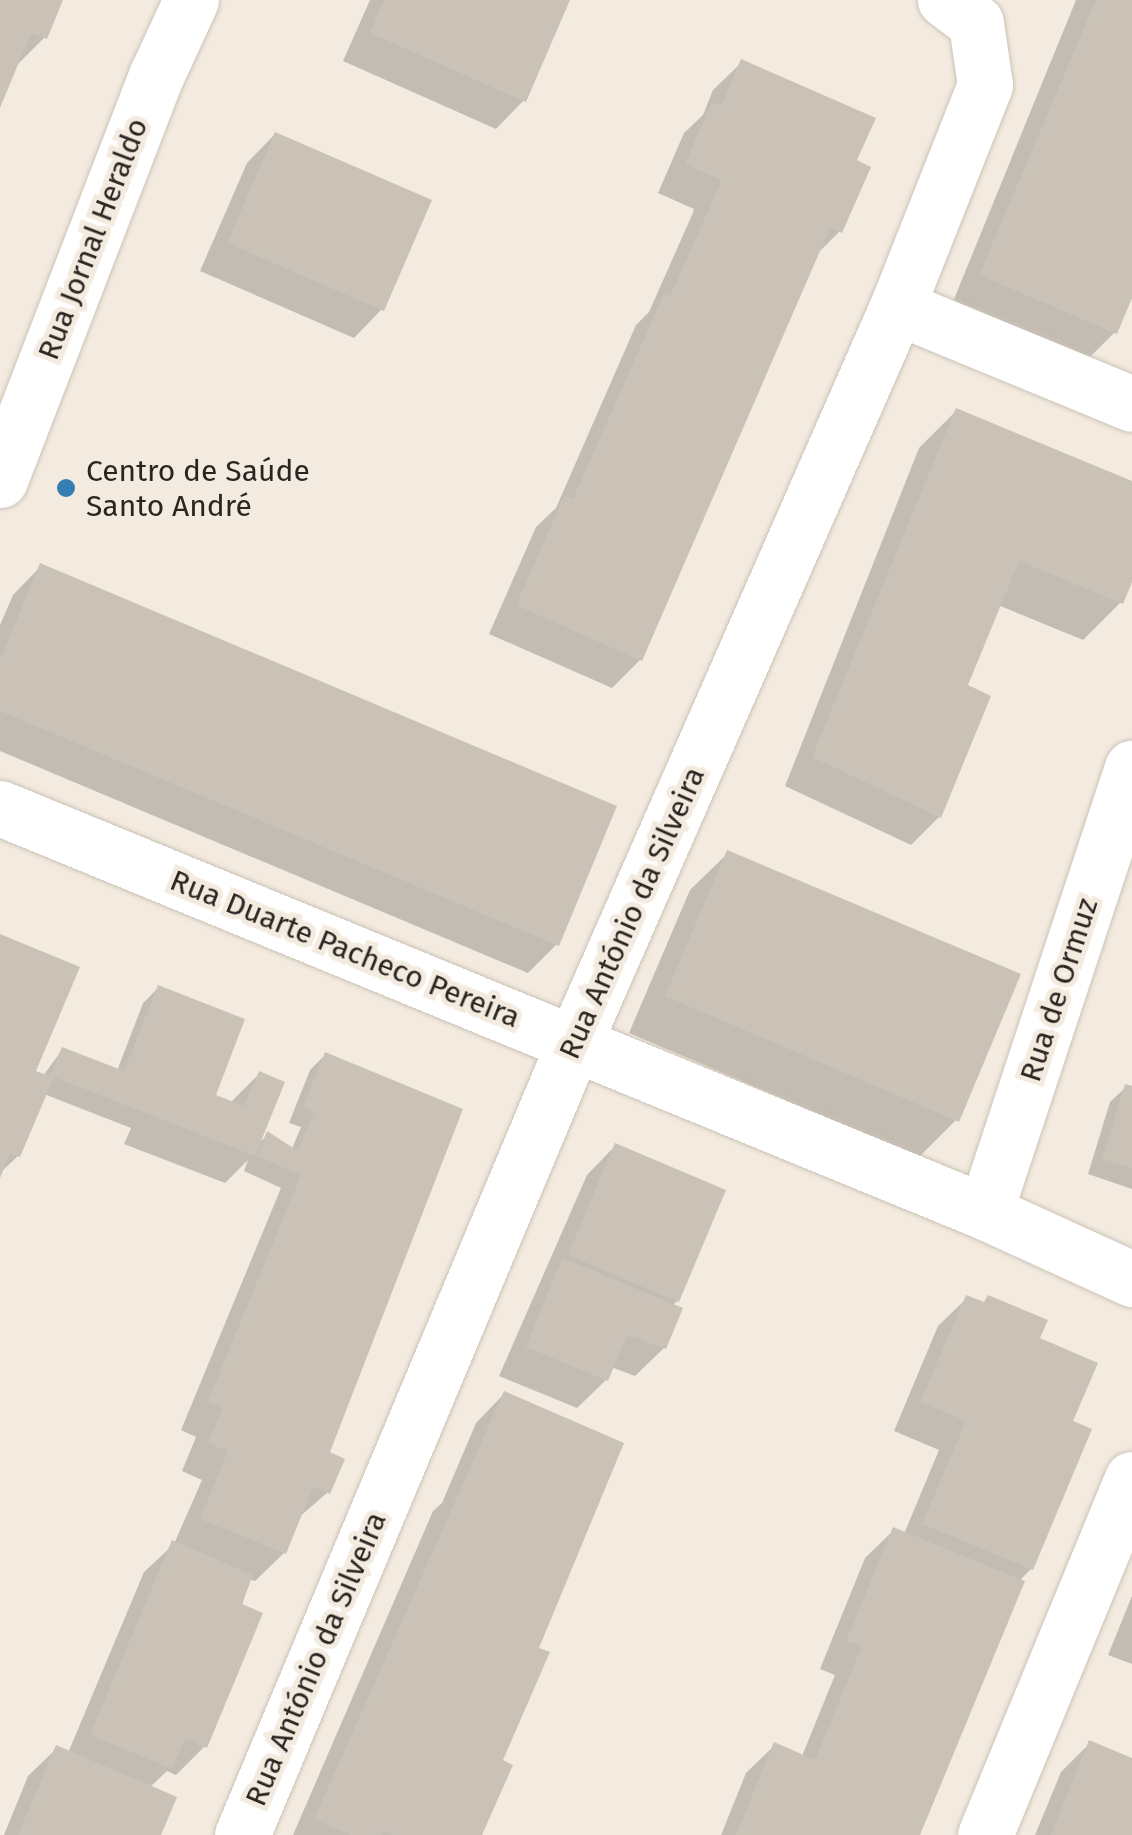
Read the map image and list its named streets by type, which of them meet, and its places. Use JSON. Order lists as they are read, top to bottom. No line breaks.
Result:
{"streets":{"street":["Rua Jornal Heraldo","Rua António da Silveira","Rua Duarte Pacheco Pereira","Rua de Ormuz"]},"crossings":[["Rua António da Silveira","Rua Duarte Pacheco Pereira"],["Rua Duarte Pacheco Pereira","Rua de Ormuz"]],"places":["Centro de Saúde Santo André"]}
